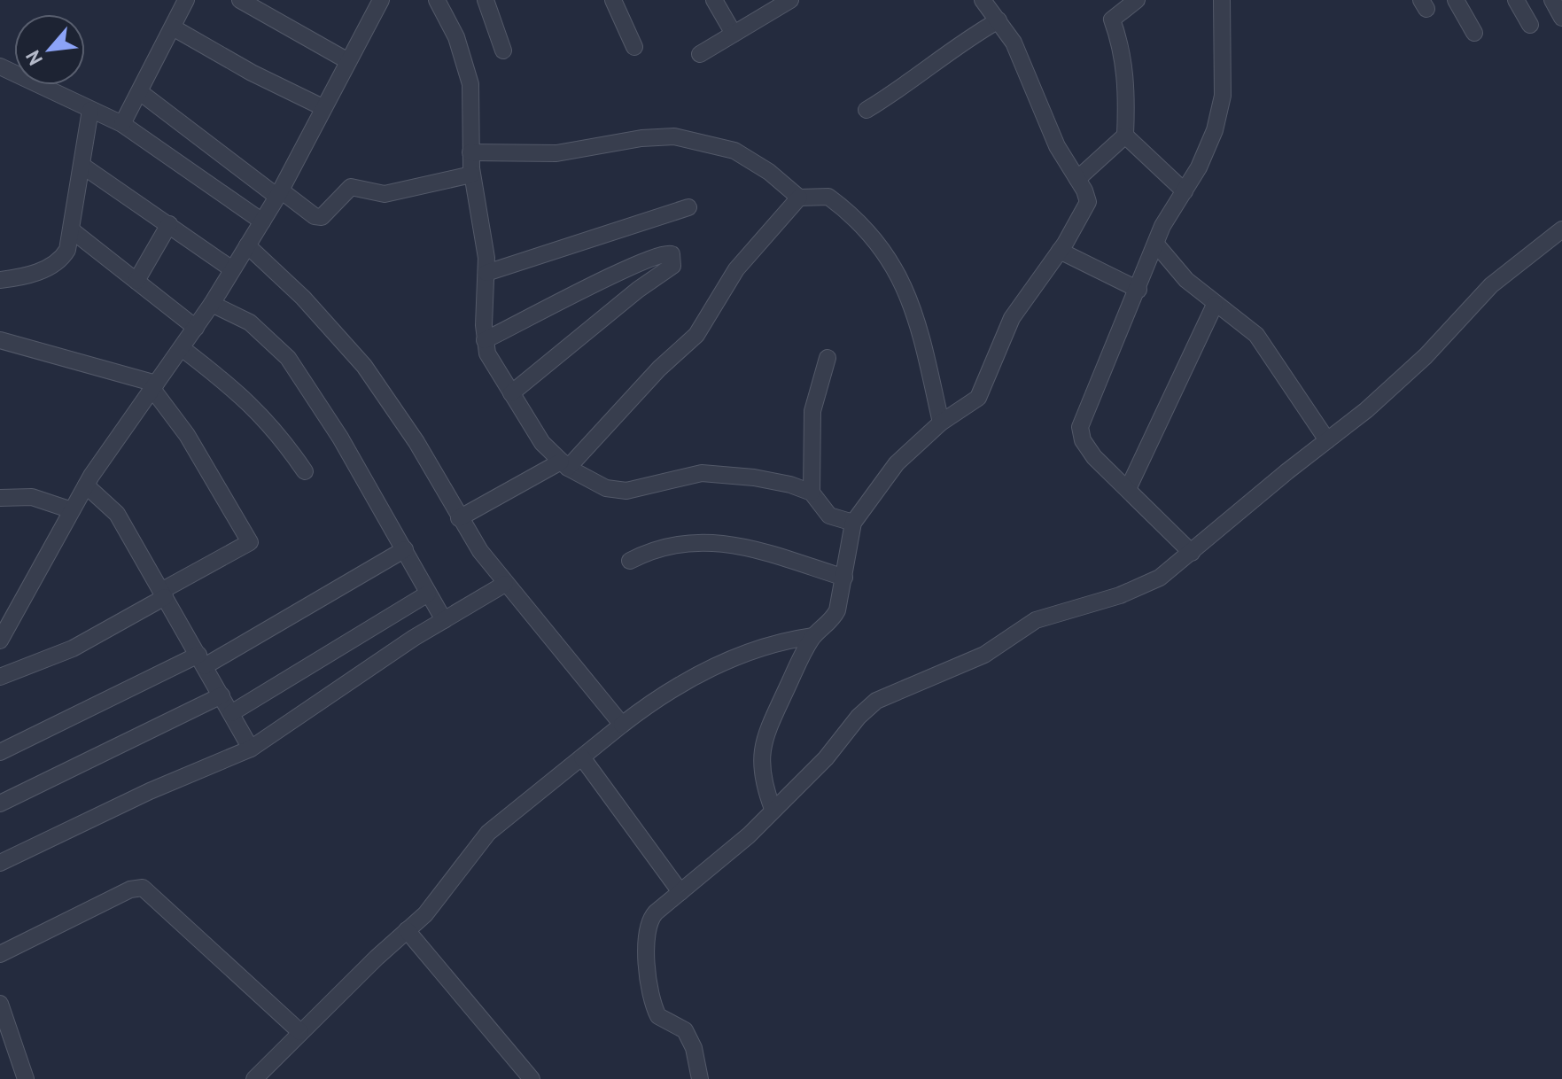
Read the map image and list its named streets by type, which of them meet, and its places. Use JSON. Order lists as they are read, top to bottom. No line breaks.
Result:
{"north":"bottom left"}
